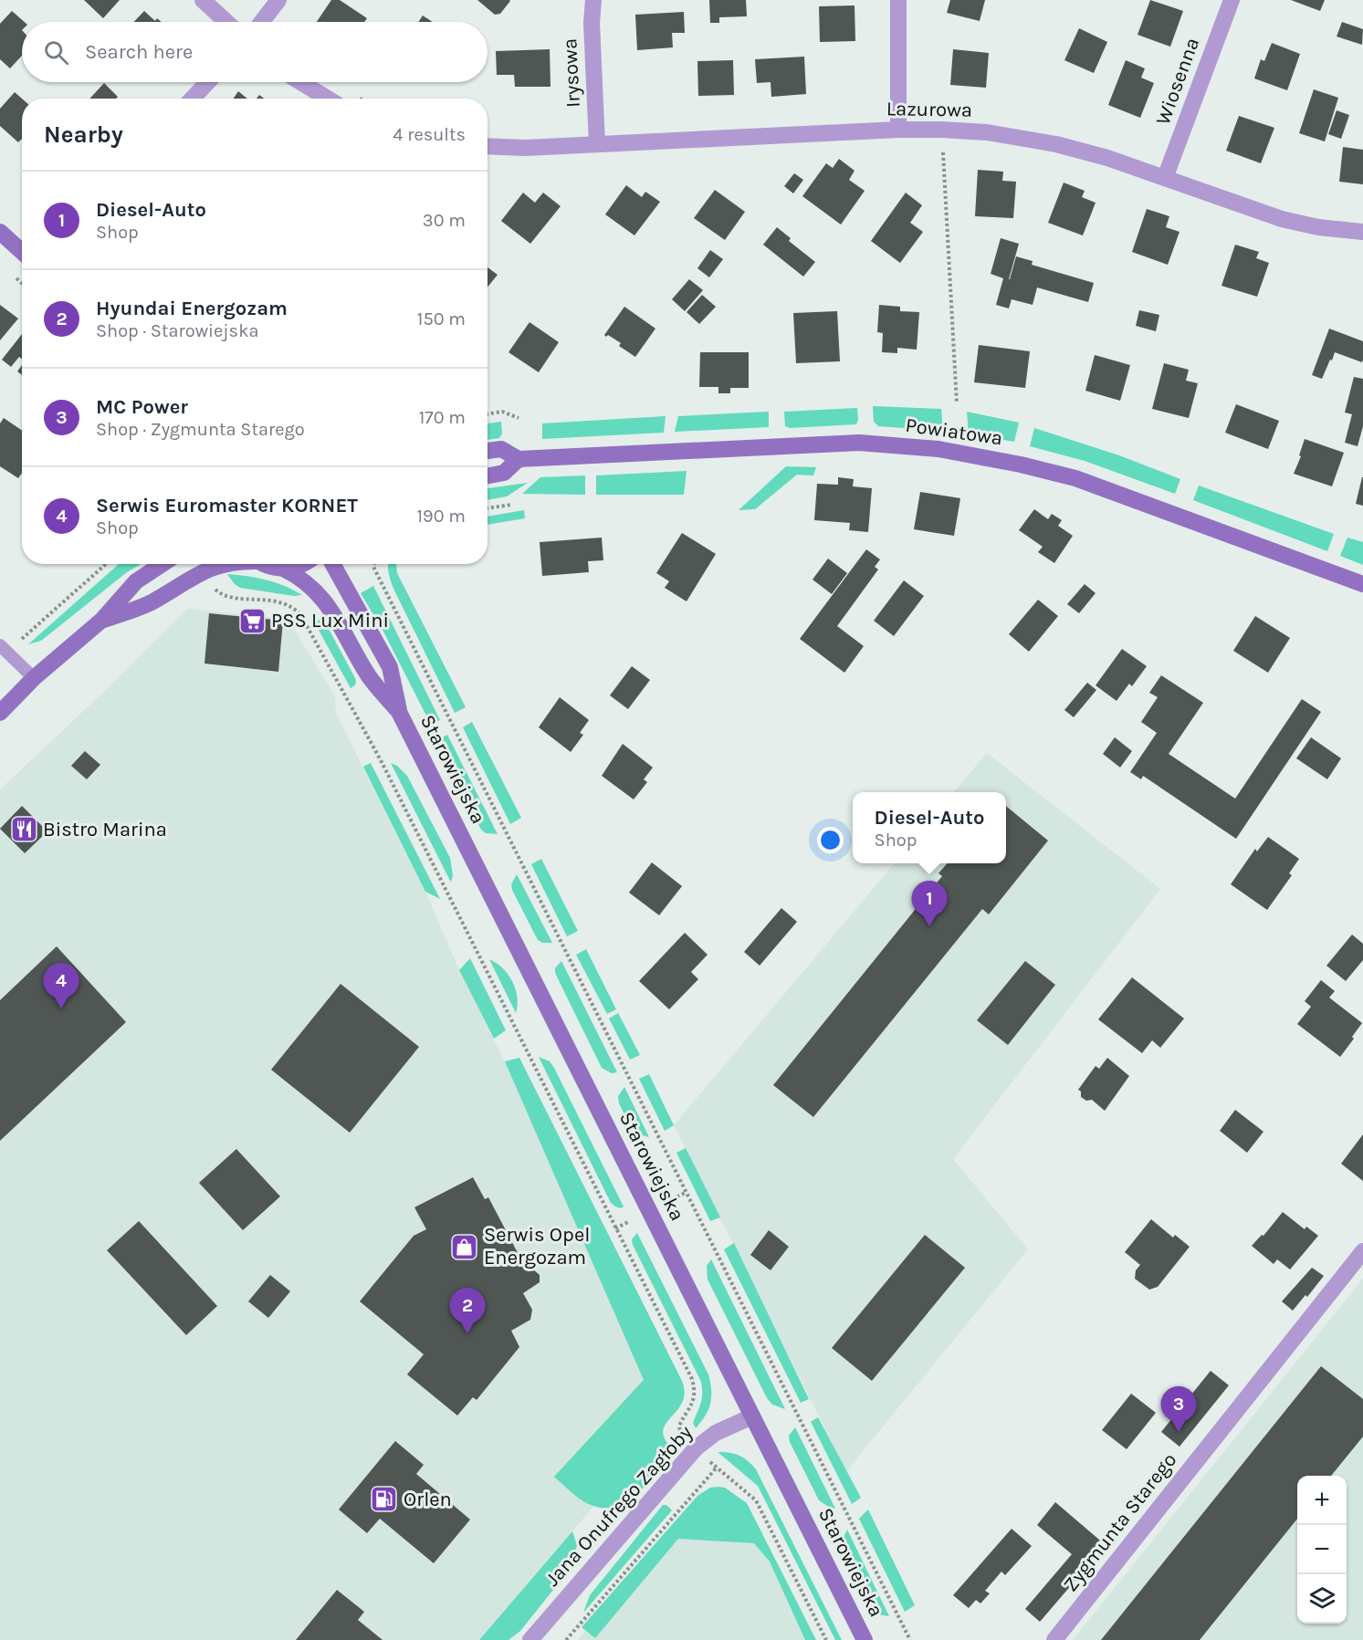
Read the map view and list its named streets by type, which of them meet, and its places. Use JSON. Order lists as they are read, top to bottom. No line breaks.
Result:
{"streets":{"street":["Irysowa","Wiosenna","Lazurowa","Powiatowa","Starowiejska","Jana Onufrego Zagłoby","Zygmunta Starego"]},"crossings":[["Irysowa","Lazurowa"],["Wiosenna","Lazurowa"],["Starowiejska","Jana Onufrego Zagłoby"]],"places":{"supermarket":["PSS Lux Mini"],"restaurant":["Bistro Marina"],"shop":["Serwis Opel Energozam"],"fuel station":["Orlen"]},"page":{"search":"Search here","heading":["Nearby","4 results"],"list":[{"mark":"1","name":"Diesel-Auto","note":"Shop","value":"30 m"},{"mark":"2","name":"Hyundai Energozam","note":"Shop · Starowiejska","value":"150 m"},{"mark":"3","name":"MC Power","note":"Shop · Zygmunta Starego","value":"170 m"},{"mark":"4","name":"Serwis Euromaster KORNET","note":"Shop","value":"190 m"}],"popup":["Diesel-Auto","Shop"],"pins":["1","4","2","3"],"map_buttons":["+","−"]}}
